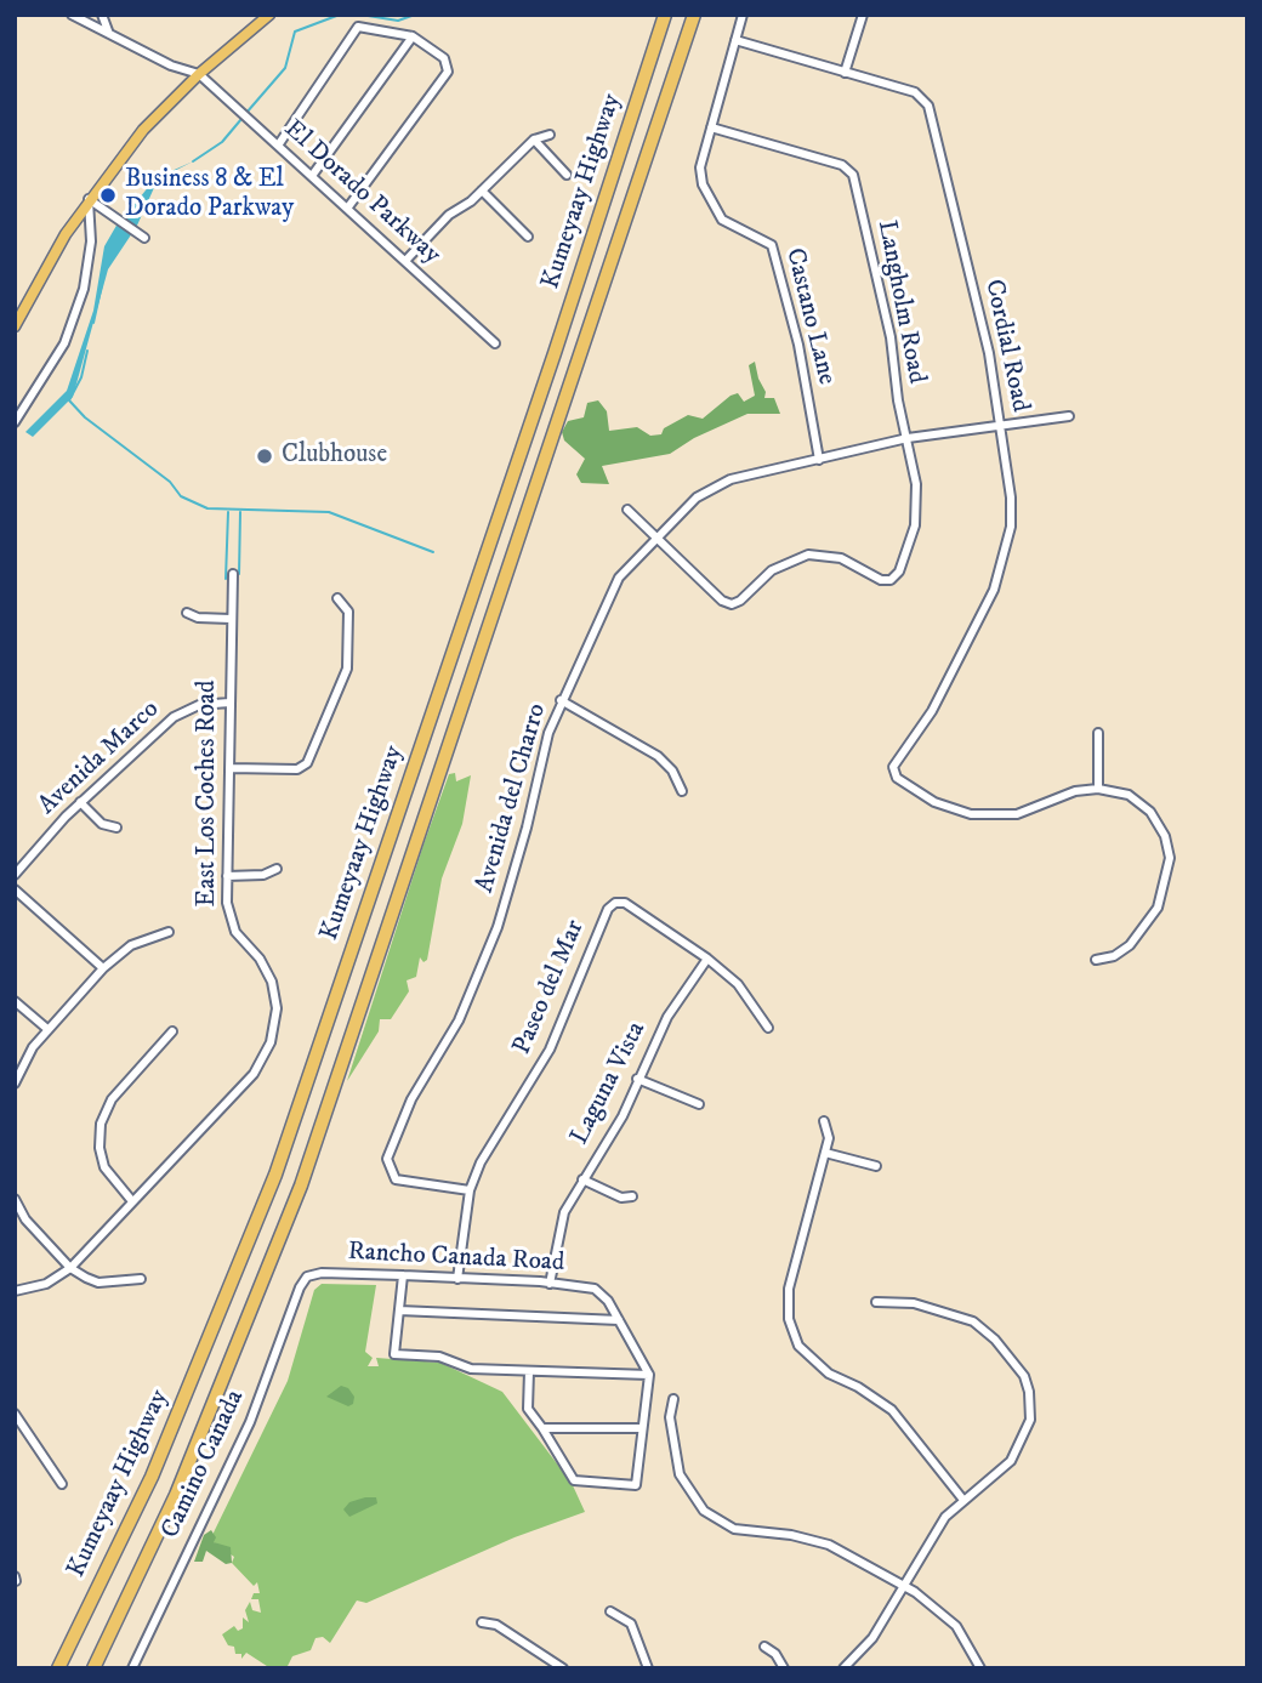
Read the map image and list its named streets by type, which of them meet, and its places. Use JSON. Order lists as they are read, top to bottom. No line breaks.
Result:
{"streets":{"highway":["Kumeyaay Highway"],"street":["El Dorado Parkway","Langholm Road","Castano Lane","Cordial Road","Avenida Marco","East Los Coches Road","Avenida del Charro","Paseo del Mar","Laguna Vista","Rancho Canada Road","Camino Canada"]},"crossings":[["Langholm Road","Castano Lane"],["Langholm Road","Avenida del Charro"],["Castano Lane","Avenida del Charro"],["Cordial Road","Avenida del Charro"],["Avenida Marco","East Los Coches Road"],["Avenida del Charro","Paseo del Mar"],["Paseo del Mar","Laguna Vista"],["Paseo del Mar","Rancho Canada Road"],["Laguna Vista","Rancho Canada Road"],["Rancho Canada Road","Camino Canada"]],"places":["Business 8 & El Dorado Parkway","Clubhouse"]}
